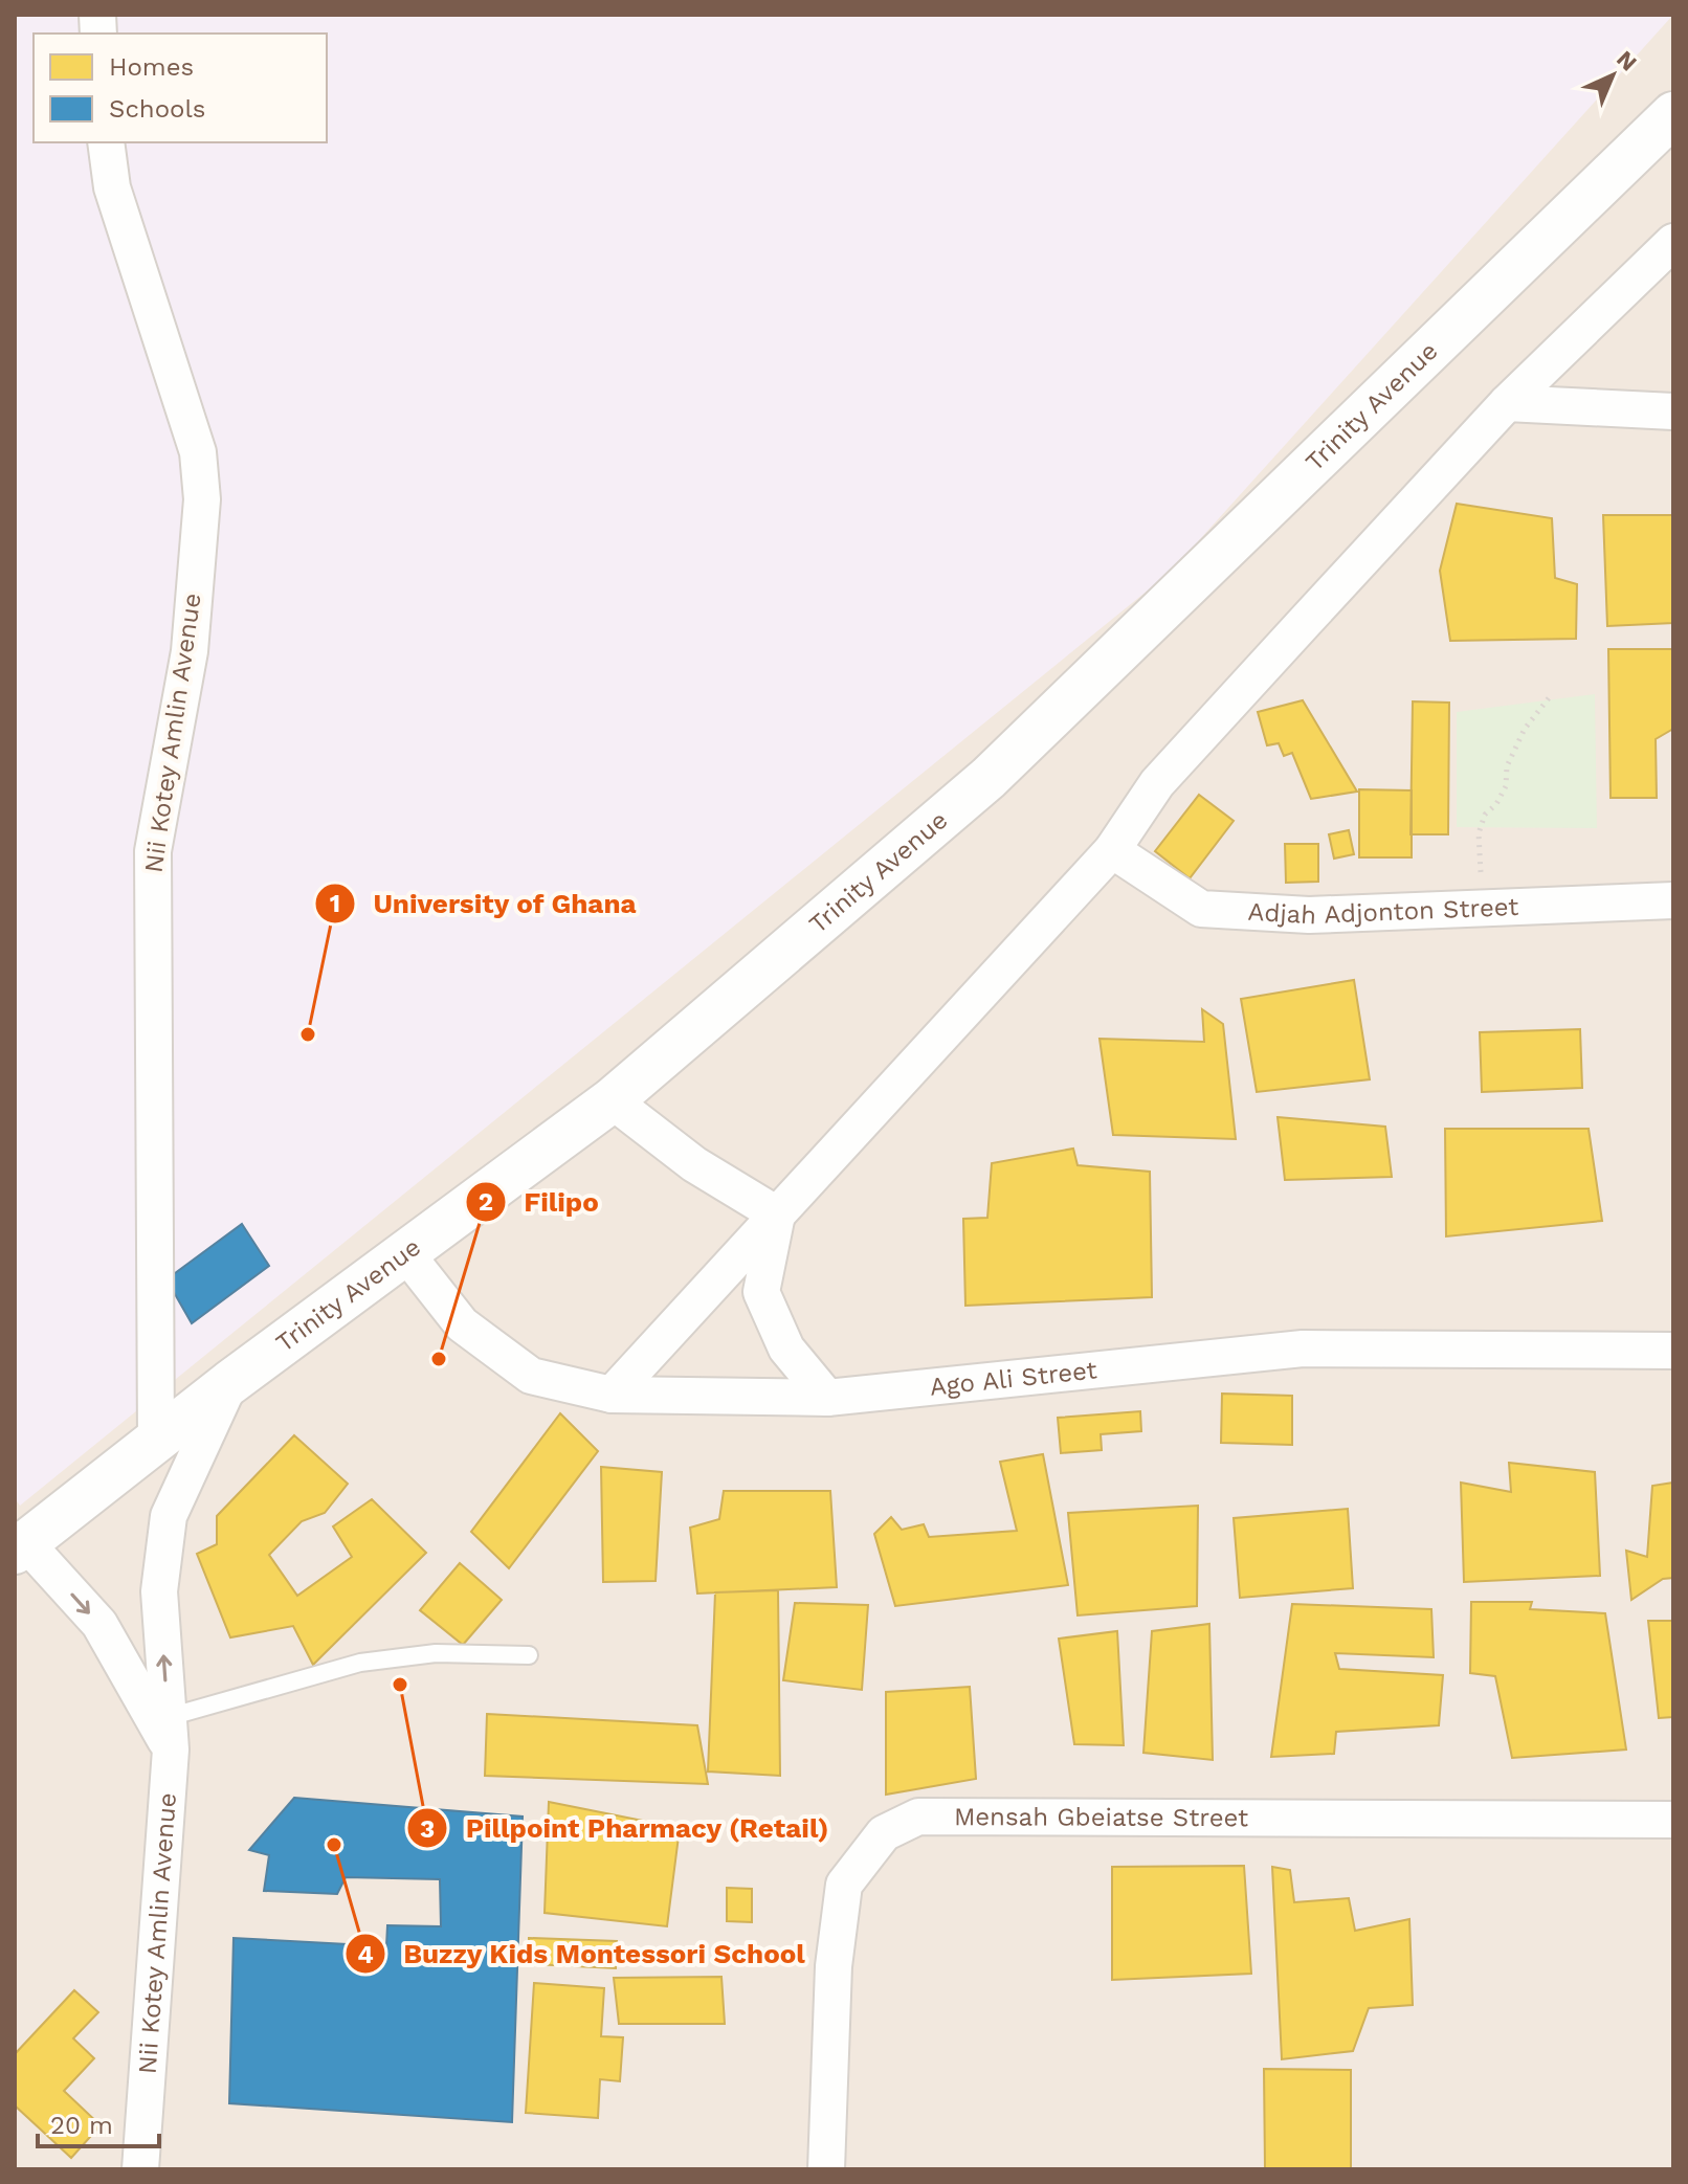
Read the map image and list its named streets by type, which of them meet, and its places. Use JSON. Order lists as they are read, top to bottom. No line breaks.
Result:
{"streets":{"street":["Trinity Avenue","Nii Kotey Amlin Avenue","Adjah Adjonton Street","Ago Ali Street","Mensah Gbeiatse Street"]},"crossings":[["Trinity Avenue","Nii Kotey Amlin Avenue"],["Trinity Avenue","Ago Ali Street"]],"places":["University of Ghana","Filipo","Pillpoint Pharmacy (Retail)","Buzzy Kids Montessori School"],"legend":["Homes","Schools"],"scale_bar":"20 m","north":"top right"}
